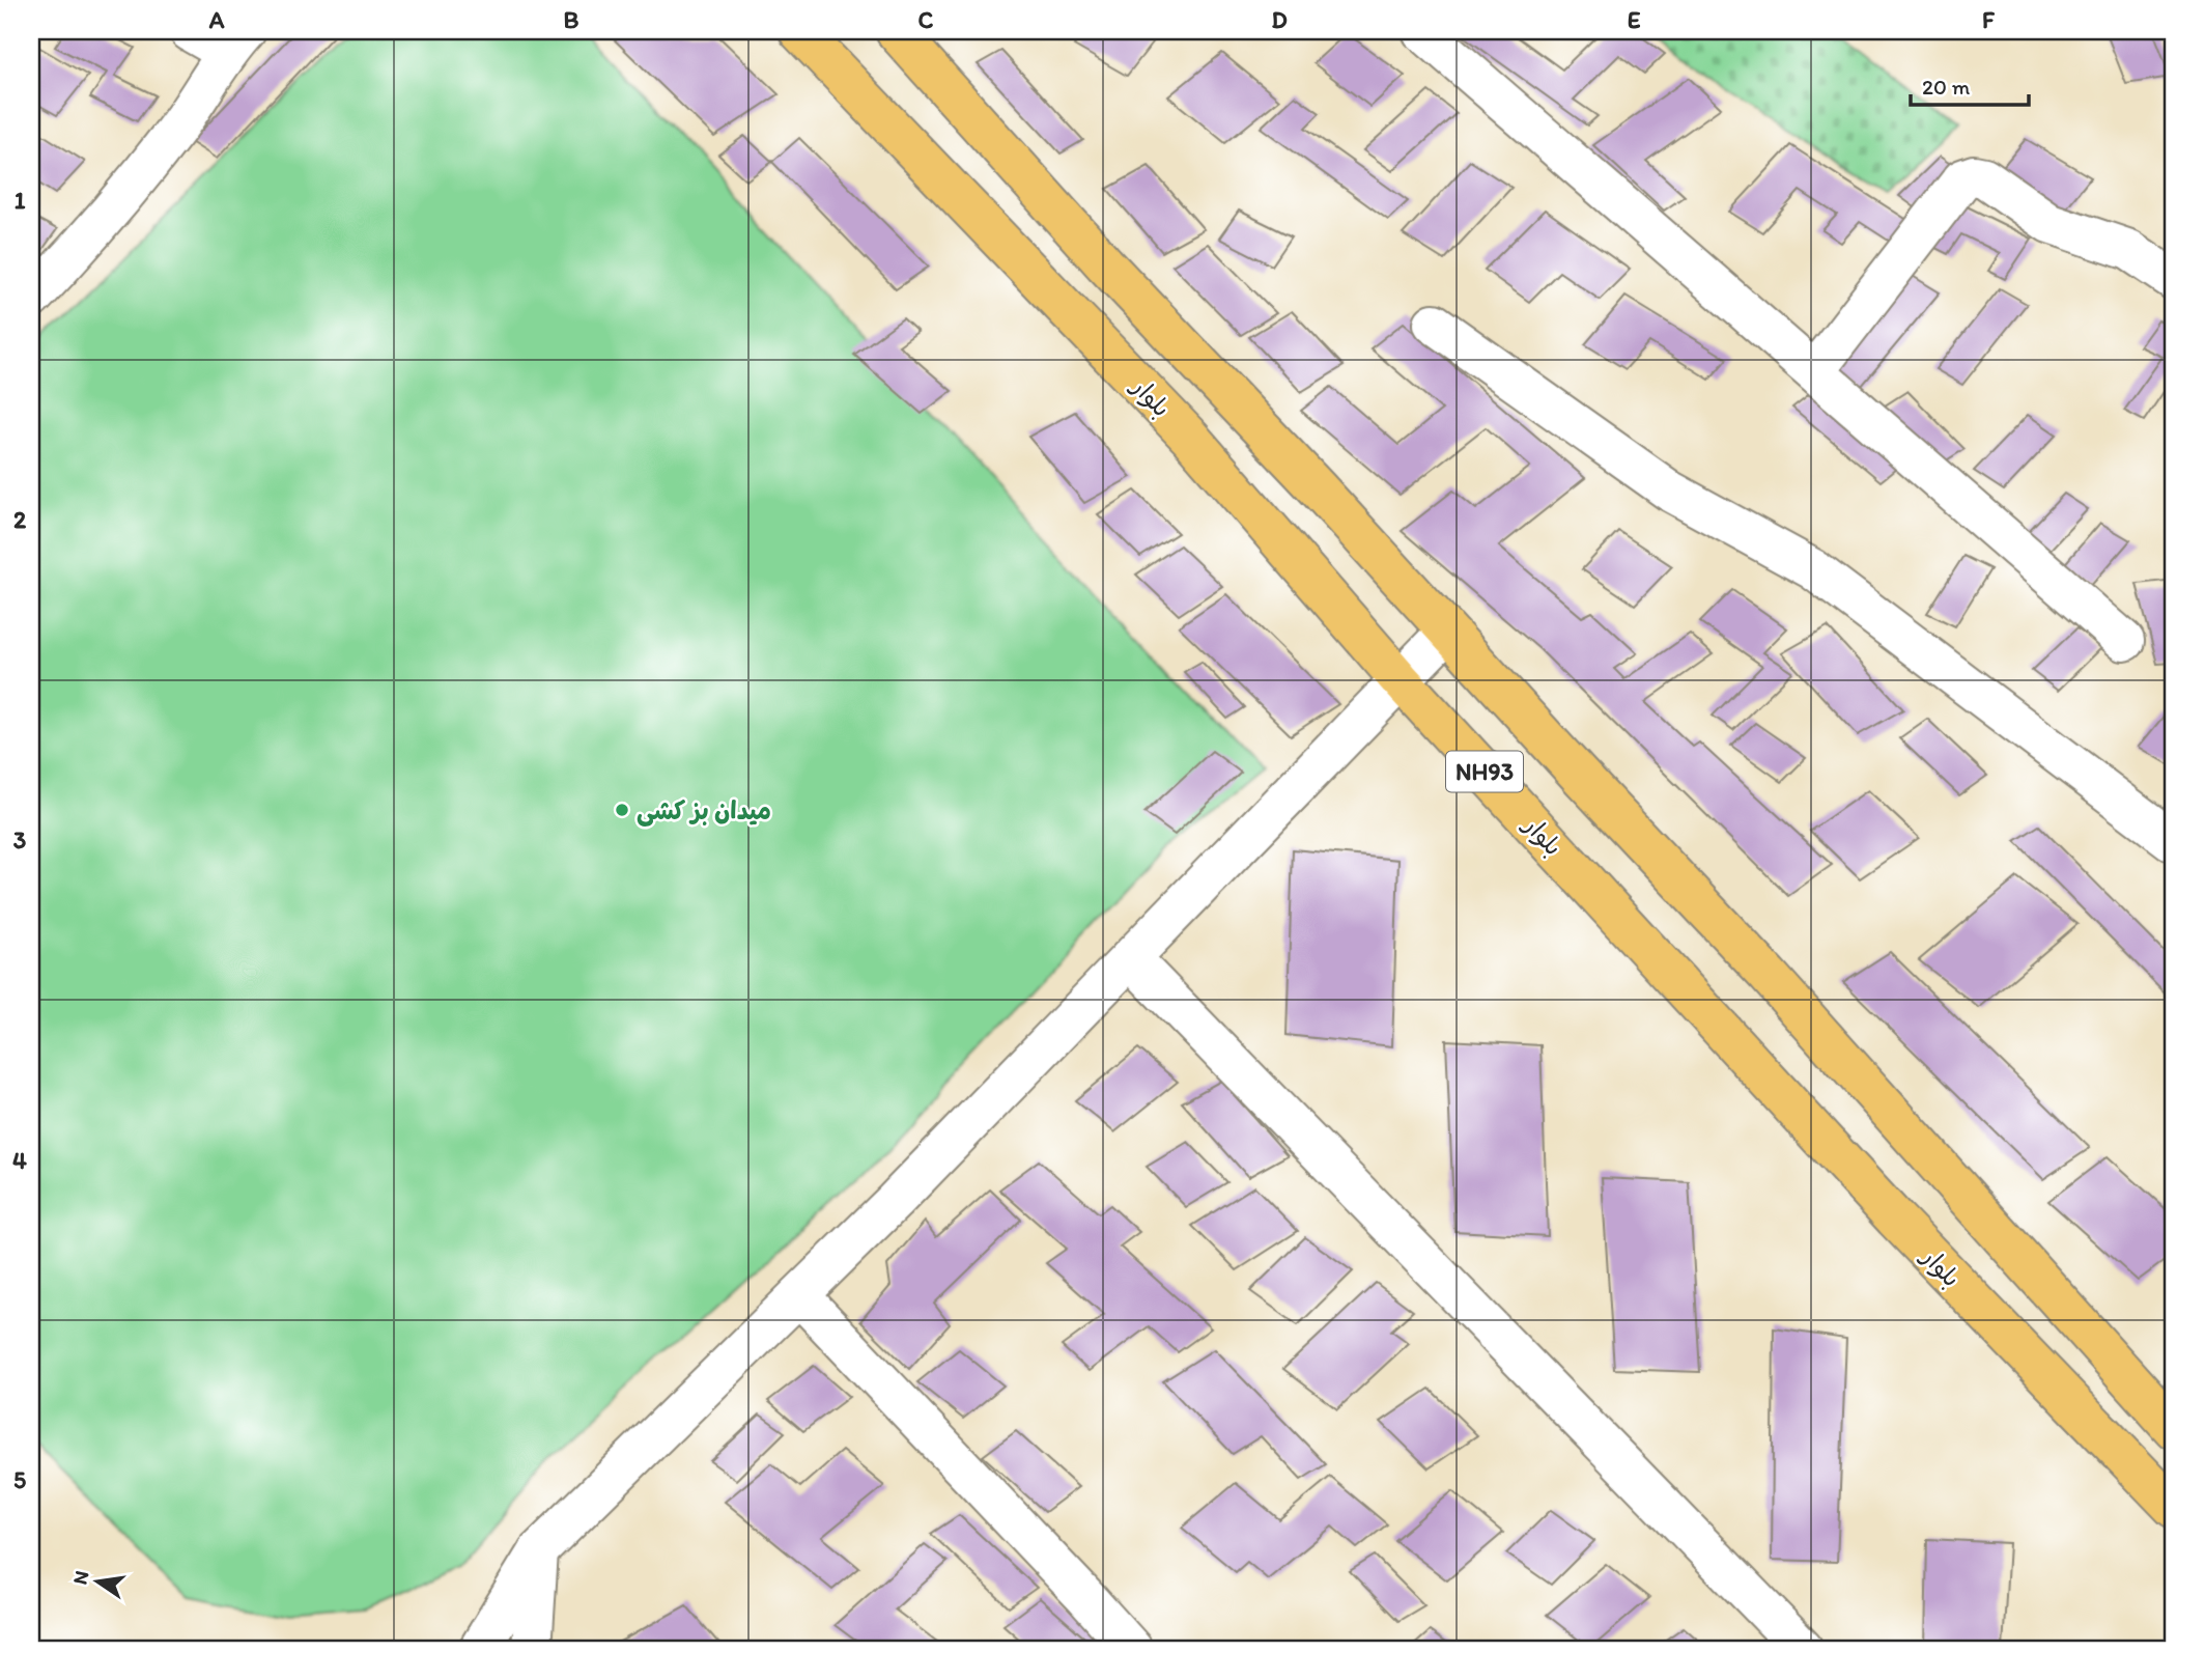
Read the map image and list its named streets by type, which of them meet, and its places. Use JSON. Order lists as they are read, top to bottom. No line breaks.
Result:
{"streets":{"main road":["بلوار","NH93"]},"places":["میدان بز کشی"],"scale_bar":"20 m","north":"left","grid":{"columns":["A","B","C","D","E","F"],"rows":["1","2","3","4","5"]}}
